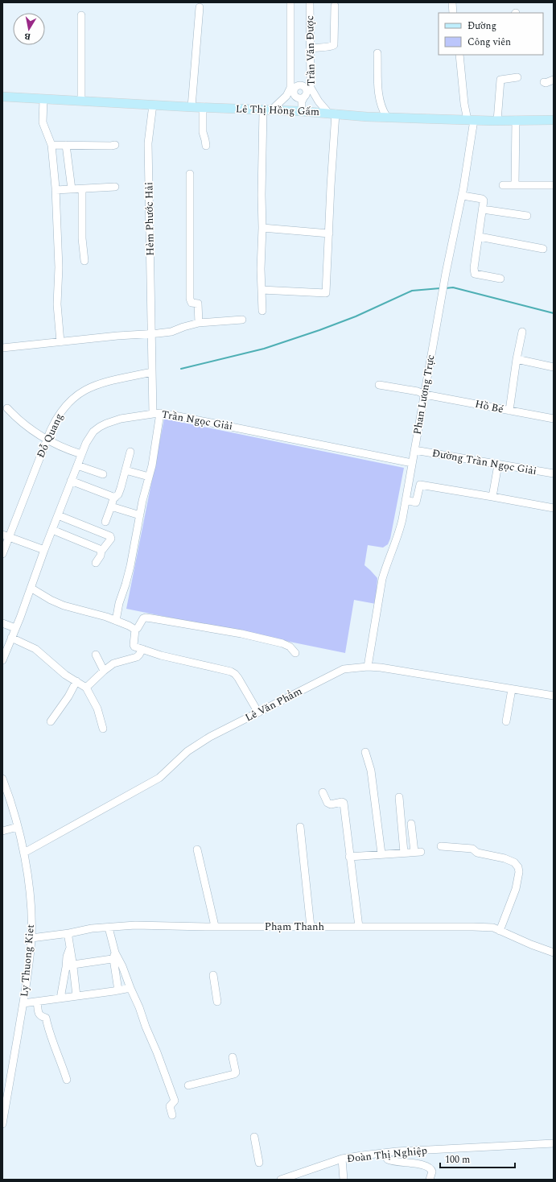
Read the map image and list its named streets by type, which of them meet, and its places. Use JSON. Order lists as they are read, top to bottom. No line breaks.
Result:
{"streets":{"main road":["Lê Thị Hồng Gấm"],"street":["Trần Văn Được","Hẻm Phước Hải","Phan Lương Trực","Hồ Bé","Trần Ngọc Giải","Đỗ Quang","Đường Trần Ngọc Giải","Lê Văn Phẩm","Phạm Thanh","Ly Thuong Kiet","Đoàn Thị Nghiệp"]},"crossings":[["Trần Văn Được","Lê Thị Hồng Gấm"],["Lê Thị Hồng Gấm","Hẻm Phước Hải"],["Lê Thị Hồng Gấm","Phan Lương Trực"],["Hẻm Phước Hải","Trần Ngọc Giải"],["Hẻm Phước Hải","Đỗ Quang"],["Phan Lương Trực","Hồ Bé"],["Phan Lương Trực","Trần Ngọc Giải"],["Phan Lương Trực","Đường Trần Ngọc Giải"],["Phan Lương Trực","Lê Văn Phẩm"],["Lê Văn Phẩm","Ly Thuong Kiet"],["Phạm Thanh","Ly Thuong Kiet"]],"legend":["Đường","Công viên"],"scale_bar":"100 m","north":"bottom"}
